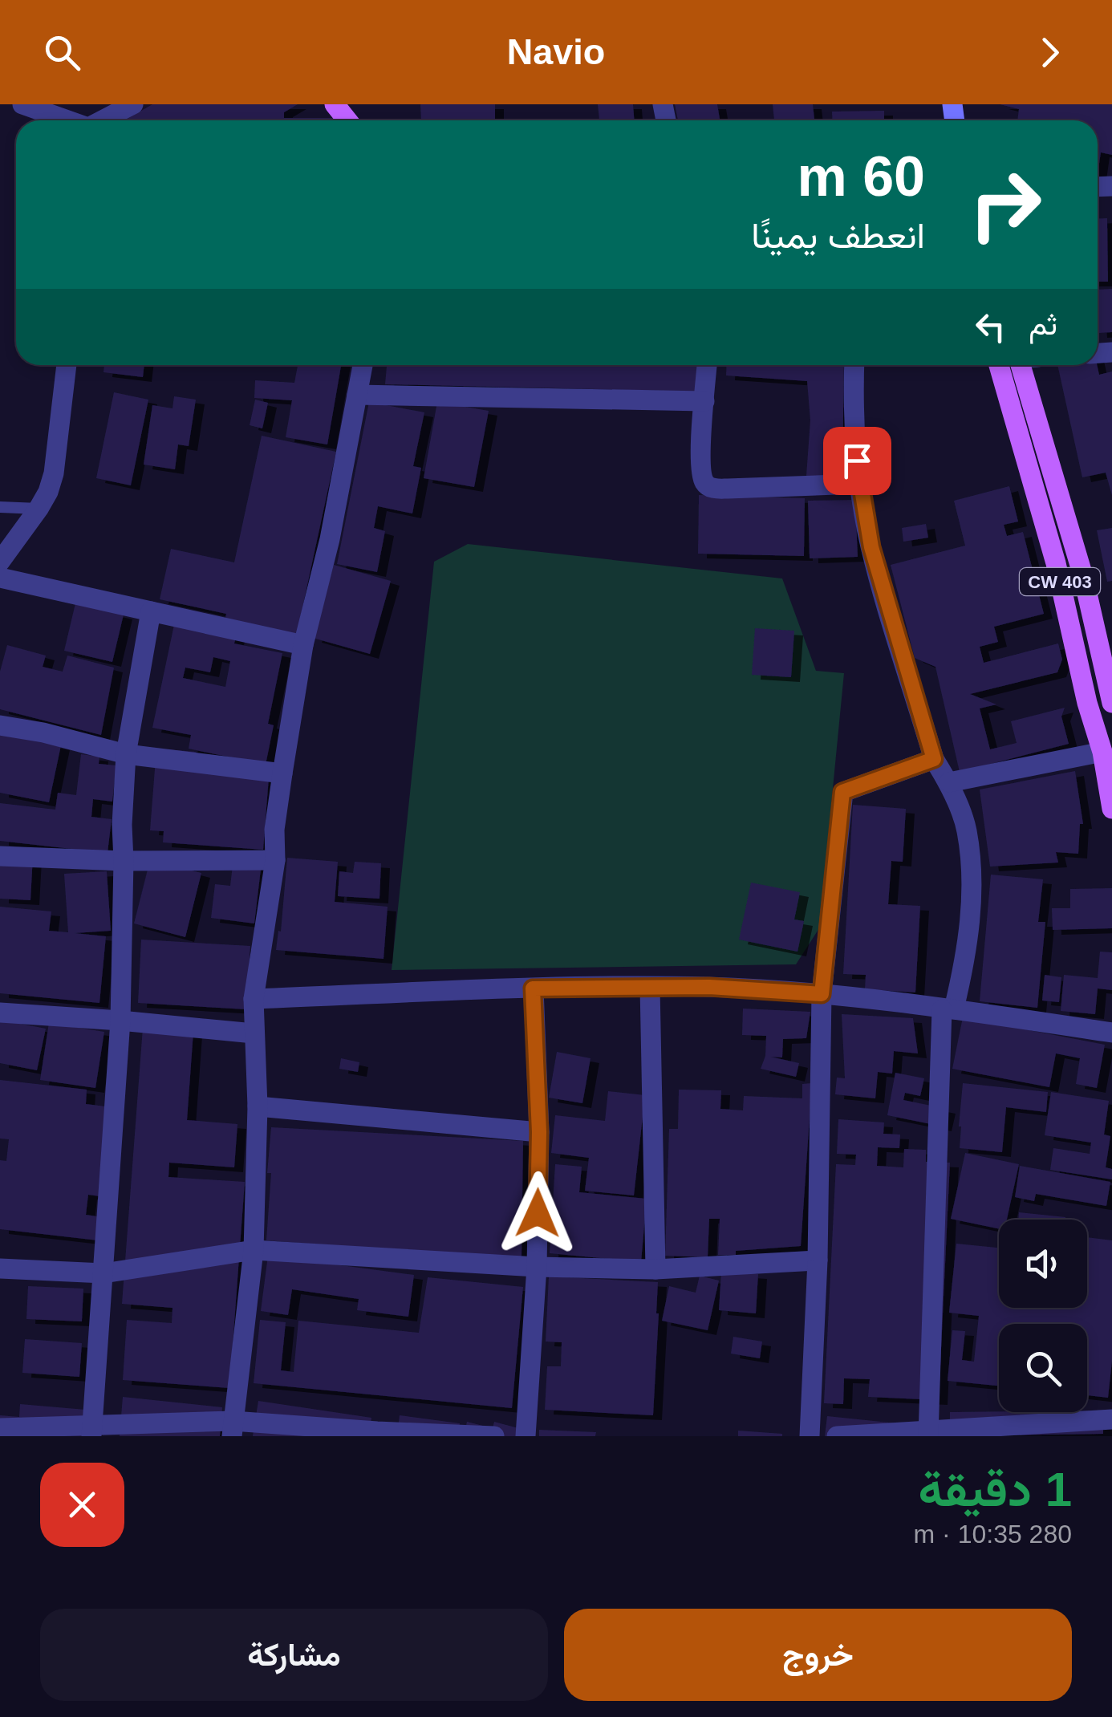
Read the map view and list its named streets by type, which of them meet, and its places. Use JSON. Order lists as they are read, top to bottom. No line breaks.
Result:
{"streets":{"main road":["CW 403"]},"page":{"header":"Navio","turn":["60 m","انعطف يمينًا"],"then":"ثم","heading":["1 دقيقة","280 m · 10:35"],"buttons":["خروج","مشاركة"]}}
